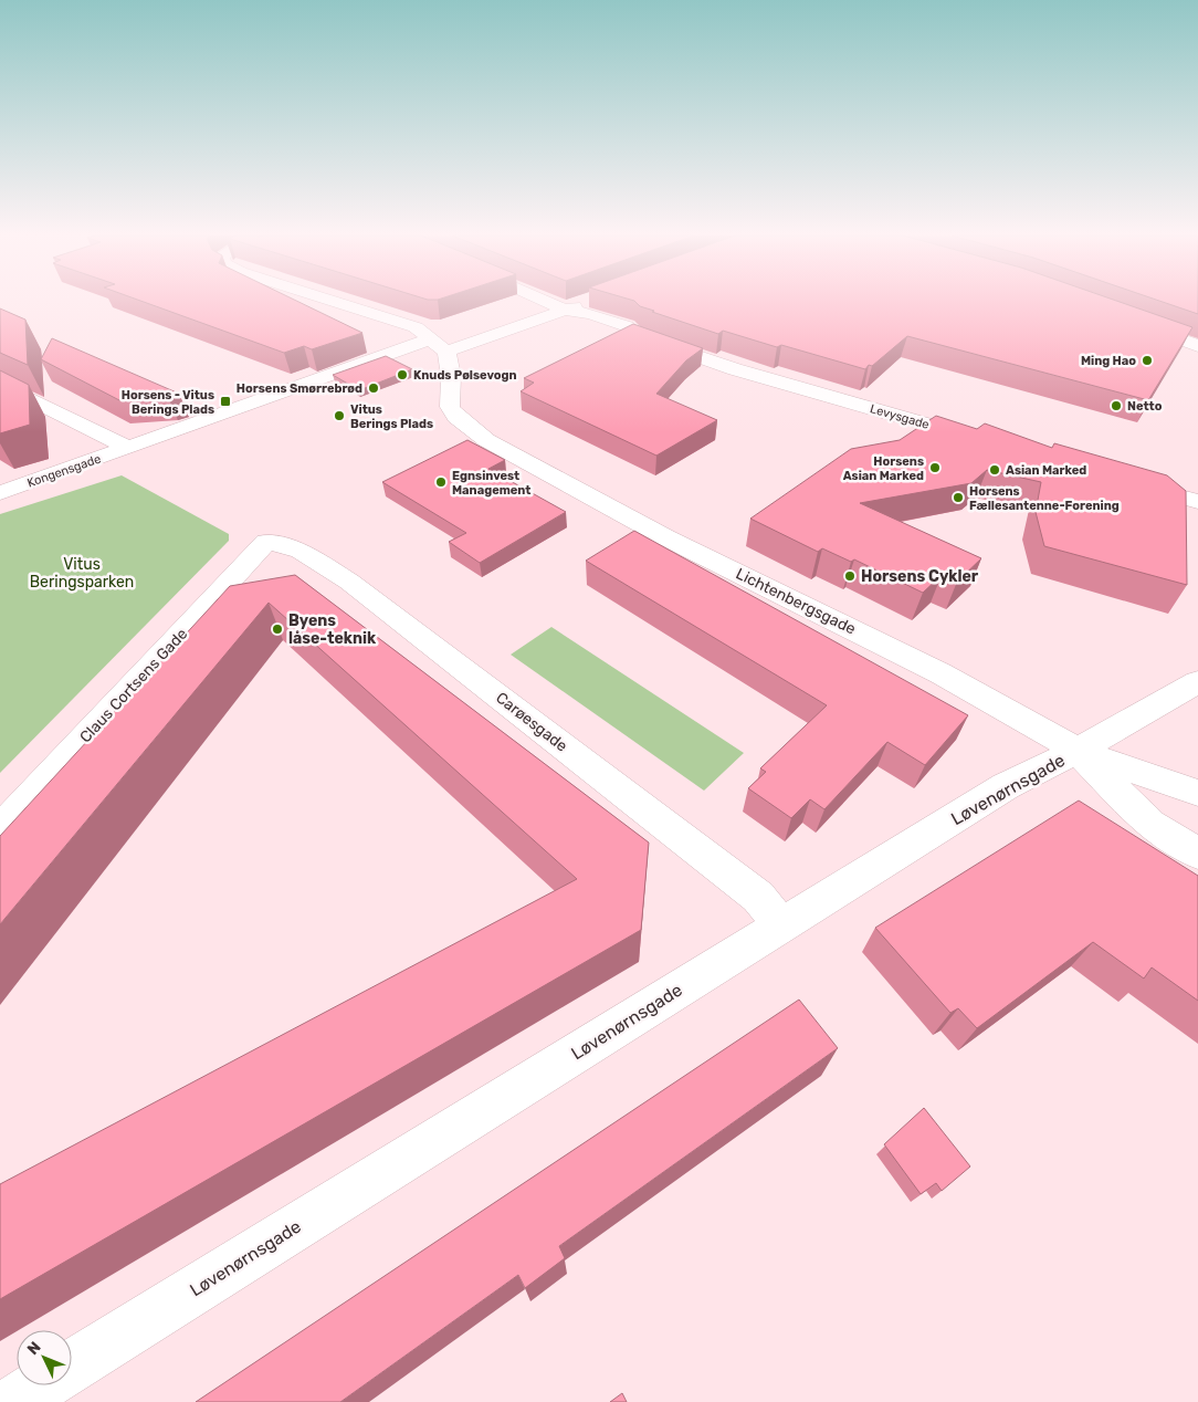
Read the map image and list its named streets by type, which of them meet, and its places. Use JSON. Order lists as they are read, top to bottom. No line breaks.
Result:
{"streets":{"street":["Levysgade","Kongensgade","Lichtenbergsgade","Claus Cortsens Gade","Carøesgade","Løvenørnsgade"]},"crossings":[["Lichtenbergsgade","Løvenørnsgade"],["Claus Cortsens Gade","Carøesgade"],["Carøesgade","Løvenørnsgade"]],"parks":["Vitus Beringsparken"],"places":{"other":["Ming Hao","Knuds Pølsevogn","Horsens Smørrebrød","Netto","Vitus Berings Plads","Horsens Asian Marked","Asian Marked","Egnsinvest Management","Horsens Fællesantenne-Forening","Horsens Cykler","Byens låse-teknik"],"transit":["Horsens - Vitus Berings Plads"]},"north":"top left"}
